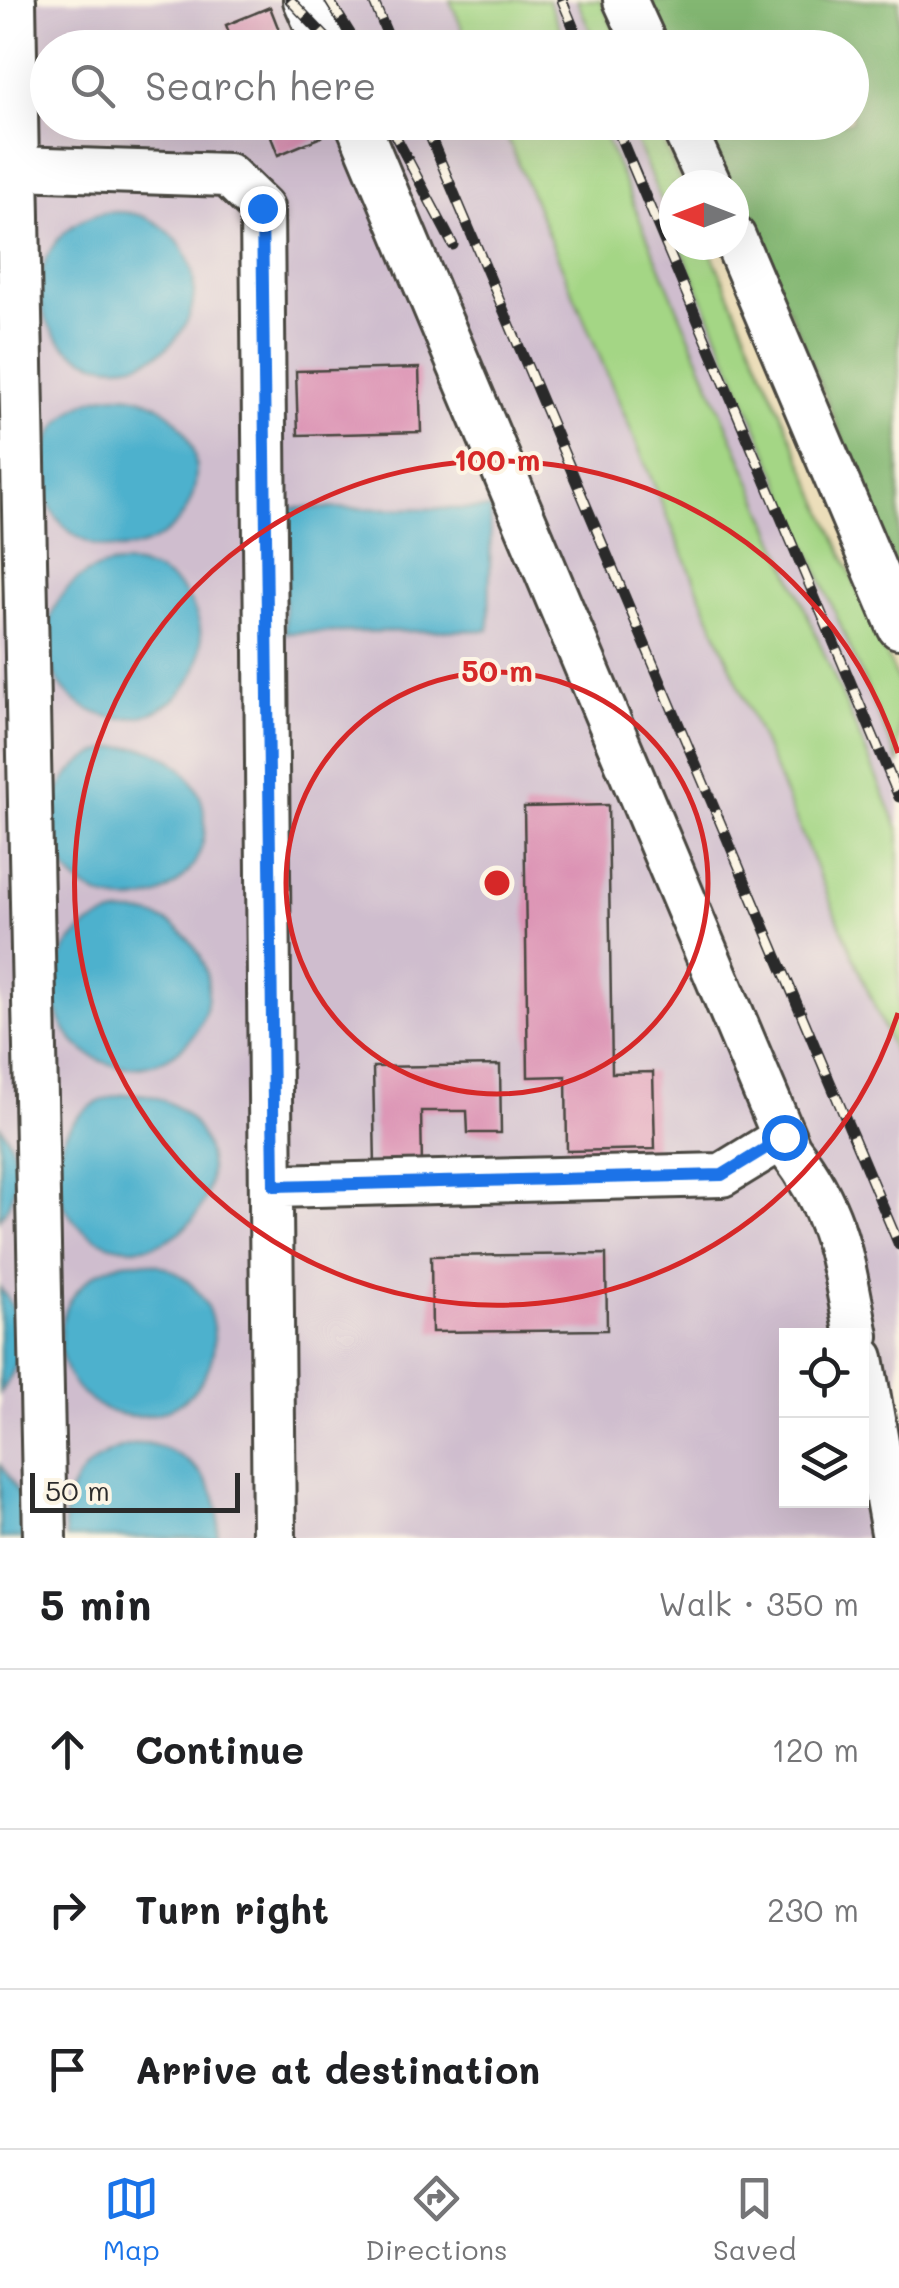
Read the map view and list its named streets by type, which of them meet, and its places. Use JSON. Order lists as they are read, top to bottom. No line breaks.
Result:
{"scale_bar":"50 m","north":"left","page":{"search":"Search here","scale":"50 m","heading":["5 min","Walk · 350 m"],"list":[["Continue","120 m"],["Turn right","230 m"],"Arrive at destination"],"nav":["Map","Directions","Saved"]},"rings":["100 m","50 m"]}
